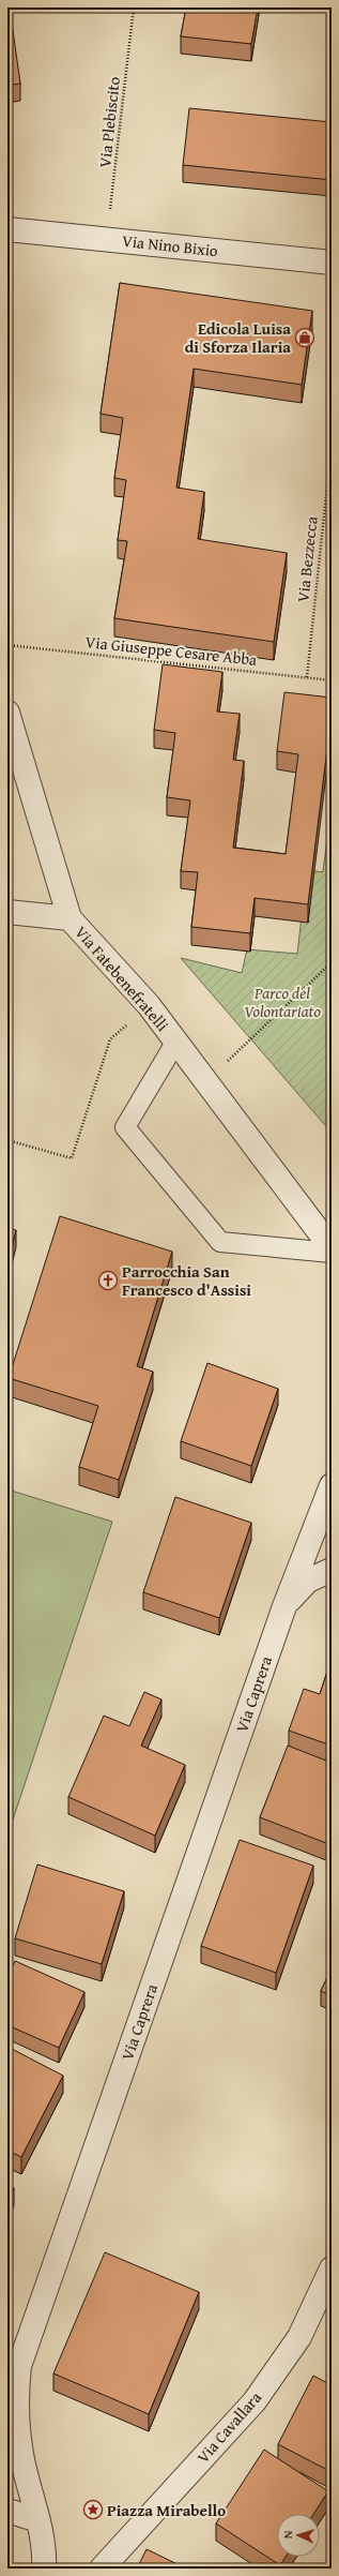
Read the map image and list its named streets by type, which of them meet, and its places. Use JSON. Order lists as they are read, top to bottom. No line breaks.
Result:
{"streets":{"street":["Via Nino Bixio","Via Fatebenefratelli","Via Caprera","Via Cavallara"],"path":["Via Plebiscito","Via Bezzecca","Via Giuseppe Cesare Abba"]},"crossings":[["Via Plebiscito","Via Nino Bixio"],["Via Bezzecca","Via Giuseppe Cesare Abba"]],"parks":["Parco del Volontariato"],"places":{"shop":["Edicola Luisa di Sforza Ilaria"],"church":["Parrocchia San Francesco d'Assisi"],"place":["Piazza Mirabello"]},"north":"left"}
